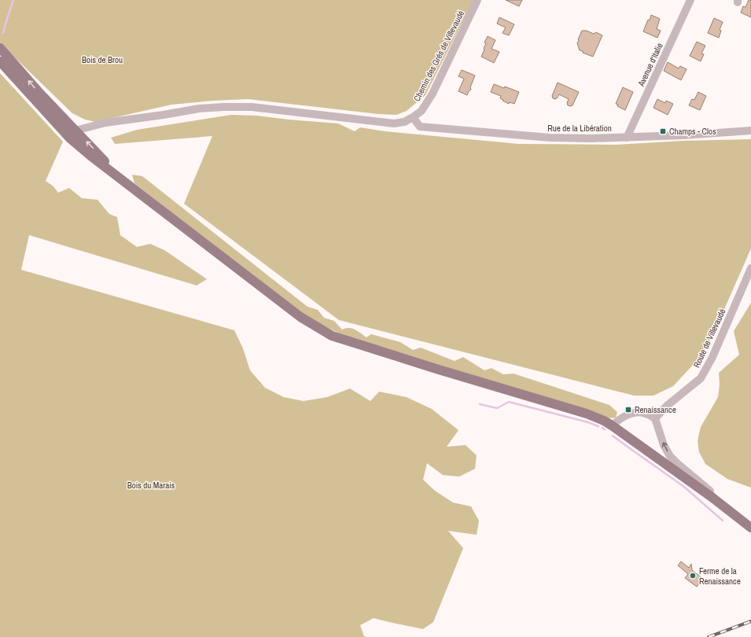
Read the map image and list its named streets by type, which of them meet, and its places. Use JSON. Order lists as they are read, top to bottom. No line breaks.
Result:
{"streets":{"street":["Chemin des Grés de Villevaudé","Avenue d'Italie","Rue de la Libération","Route de Villevaudé"]},"crossings":[["Chemin des Grés de Villevaudé","Rue de la Libération"],["Avenue d'Italie","Rue de la Libération"]],"parks":["Bois de Brou","Bois du Marais"],"places":{"transit":["Champs - Clos","Renaissance"],"other":["Ferme de la Renaissance"]}}
